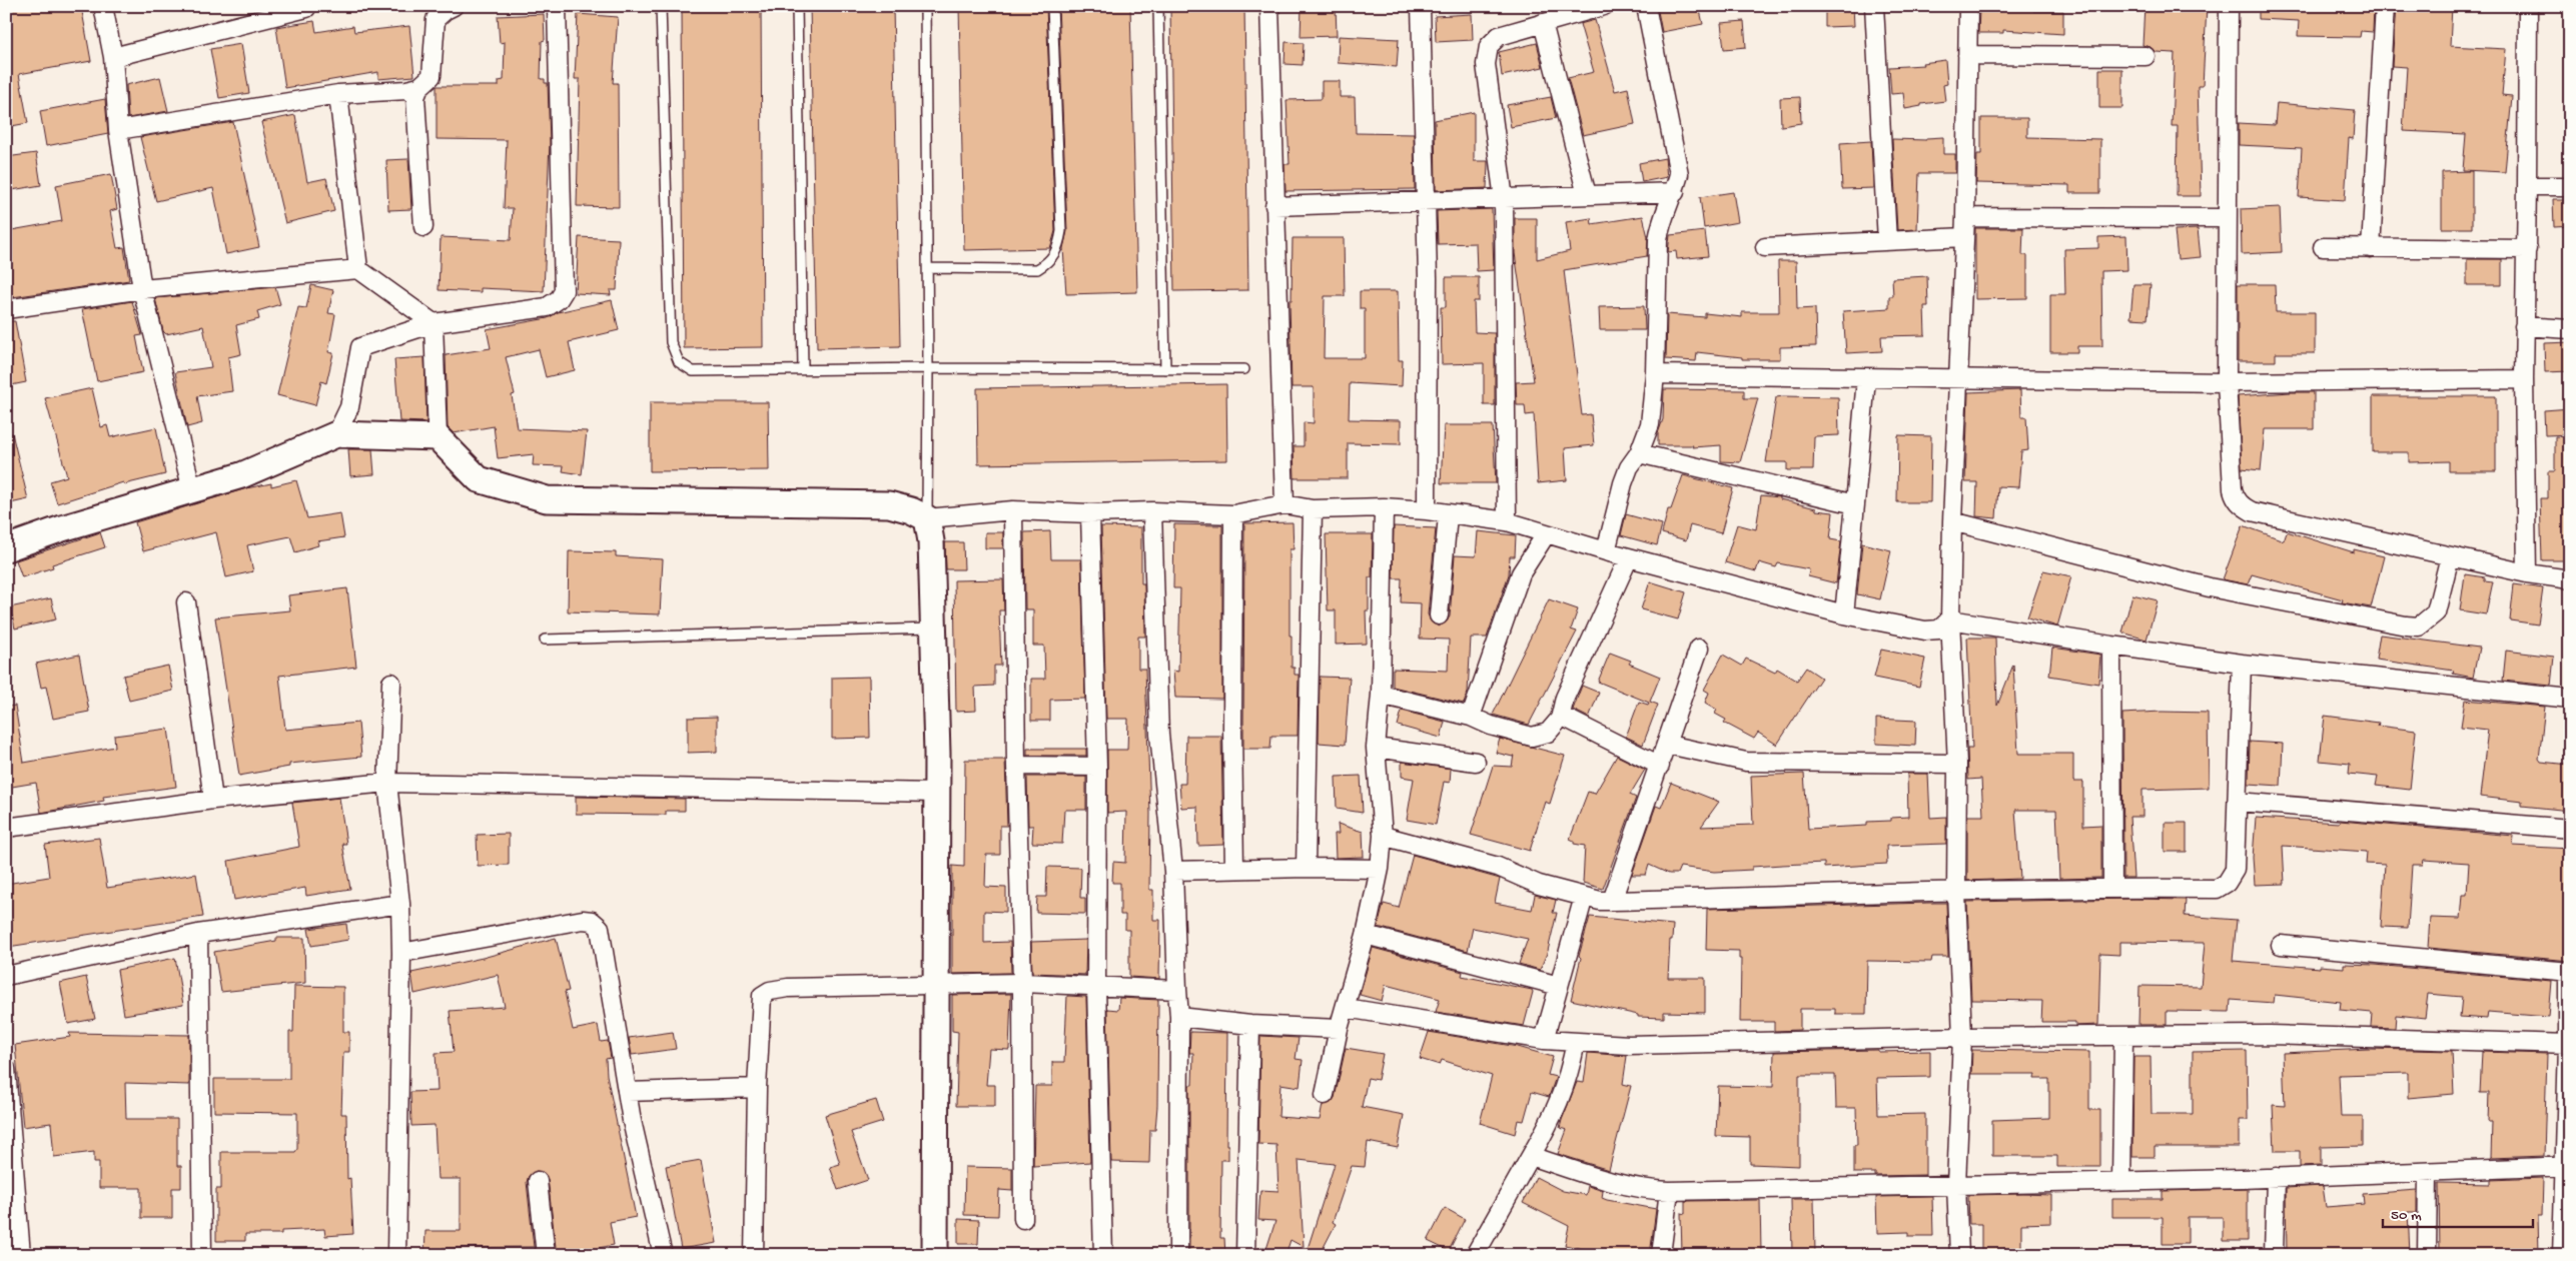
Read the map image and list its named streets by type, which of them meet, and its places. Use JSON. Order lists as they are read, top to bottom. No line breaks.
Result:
{"scale_bar":"50 m"}
